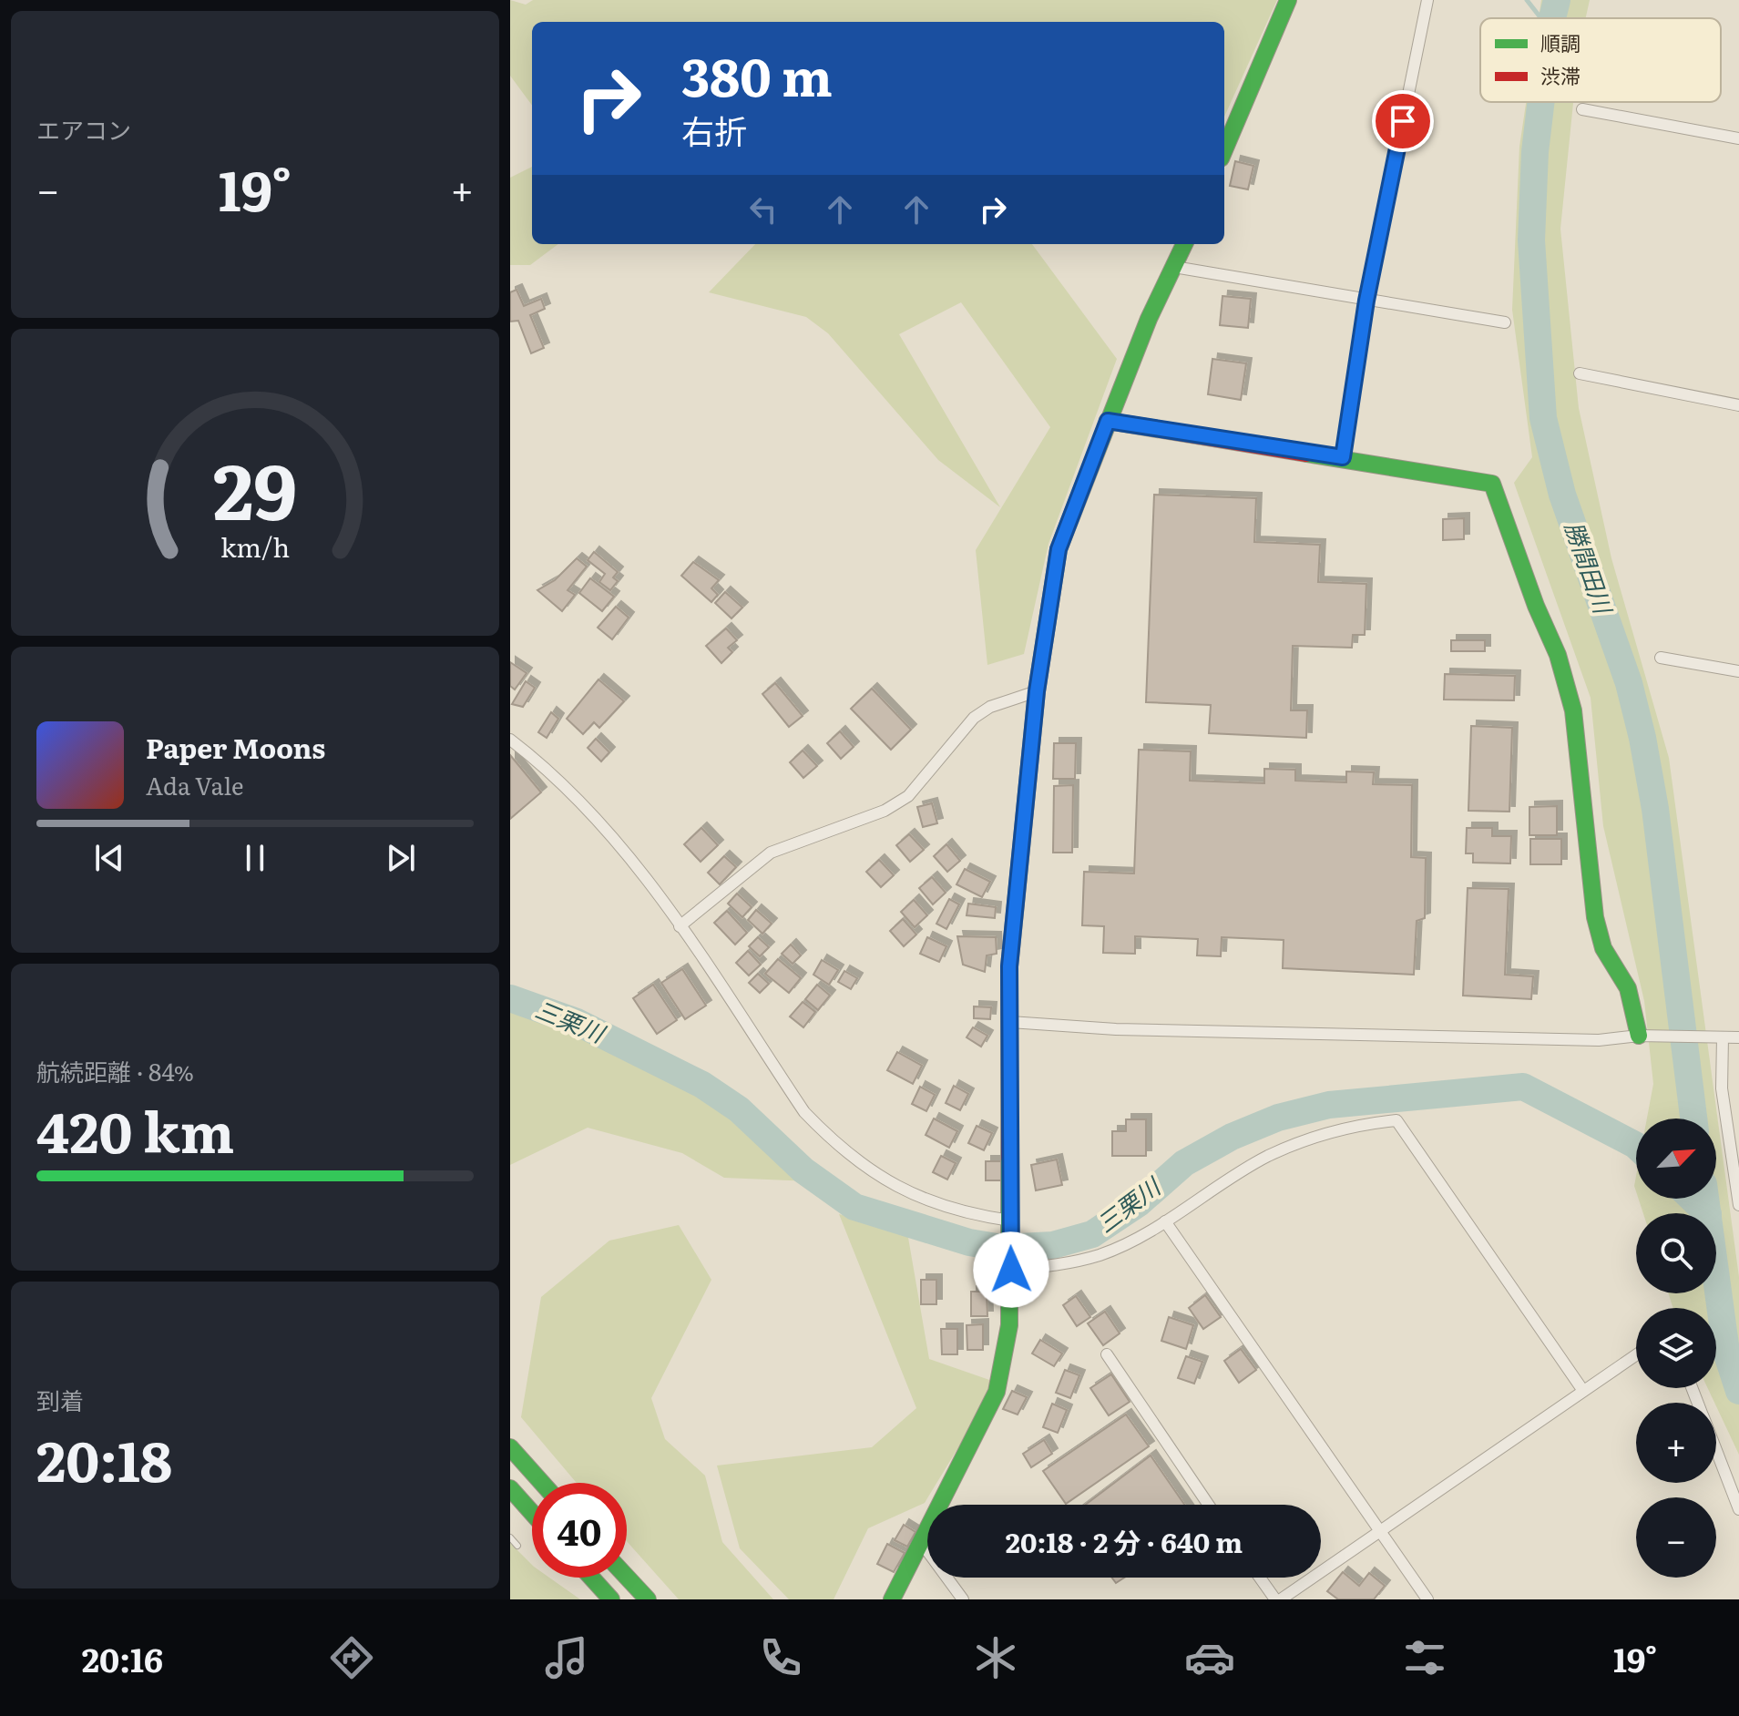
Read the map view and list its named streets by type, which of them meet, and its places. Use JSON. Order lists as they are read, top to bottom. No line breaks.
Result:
{"water":["勝間田川","三栗川"],"legend":["順調","渋滞"],"north":"top right","page":{"tile":["エアコン",["航続距離 · 84%","420 km"],["到着","20:18"]],"turn":["380 m","右折"],"heat":["−","19°","+"],"song":["Paper Moons","Ada Vale"],"map_buttons":["+","−"],"limit":"40","trip":"20:18 · 2 分 · 640 m","tabs":["20:16","19°"],"gauge":["29","km/h"]}}
